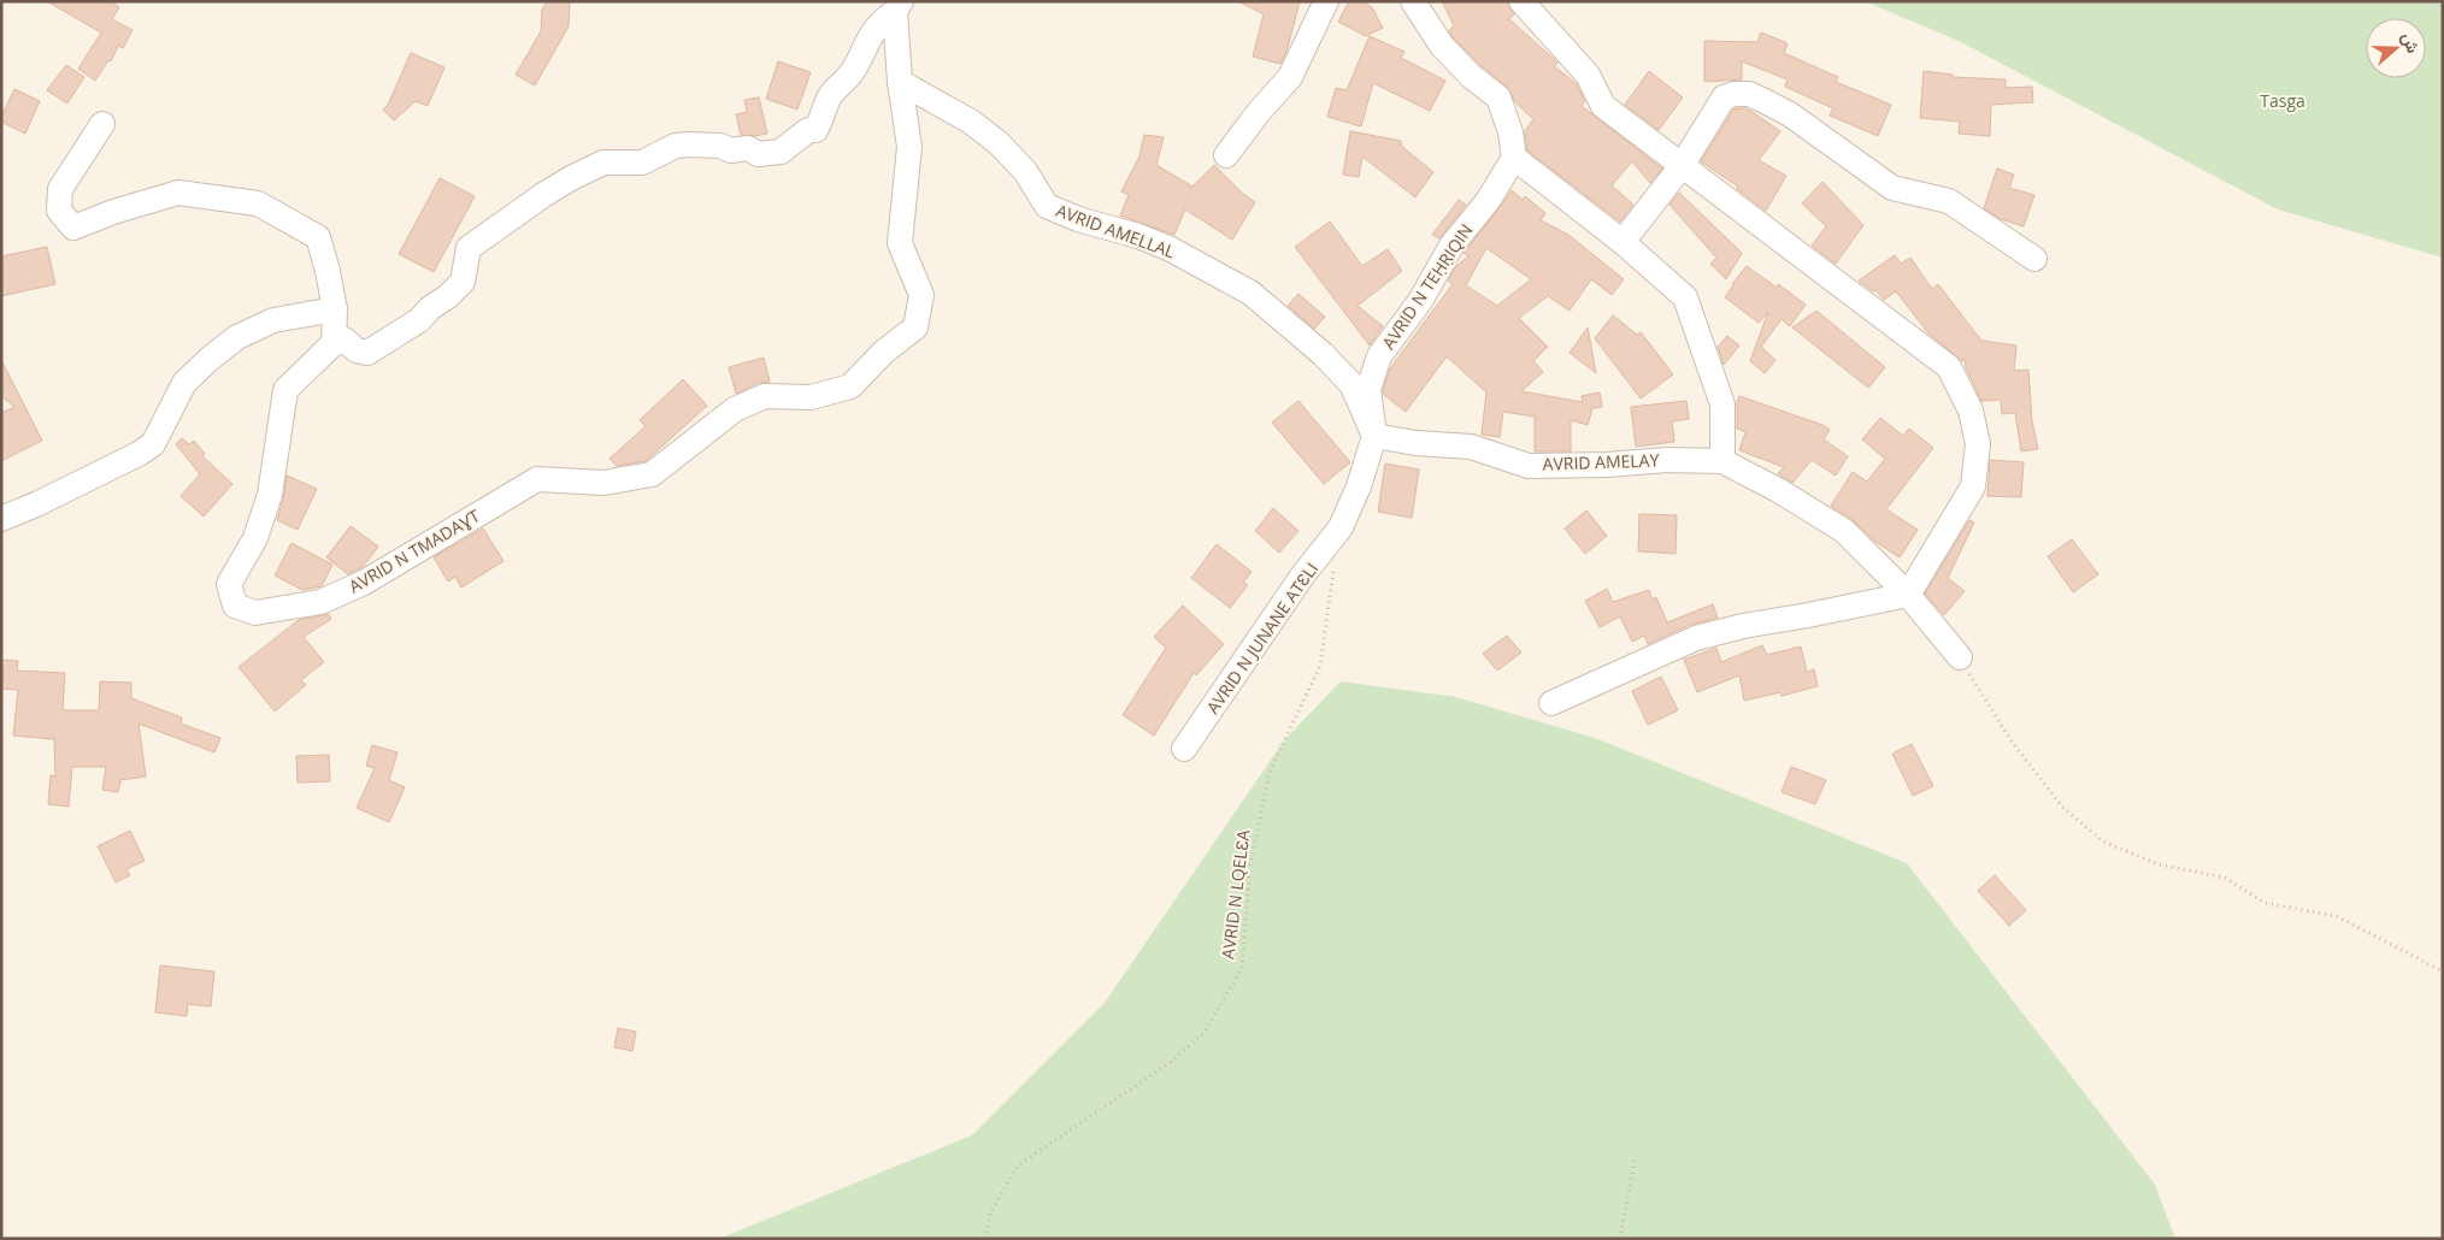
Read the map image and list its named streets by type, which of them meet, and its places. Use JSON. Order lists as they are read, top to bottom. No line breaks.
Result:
{"streets":{"street":["AVRID AMELLAL","AVRID N TEḤṚIQIN","AVRID AMELAY","AVRID N TMADAƔT","AVRID N JUNANE ATƐLI"],"path":["AVRID N LQELƐA"]},"crossings":[["AVRID AMELLAL","AVRID N TEḤṚIQIN"],["AVRID AMELLAL","AVRID AMELAY"],["AVRID AMELLAL","AVRID N TMADAƔT"],["AVRID N TEḤṚIQIN","AVRID AMELAY"],["AVRID N TEḤṚIQIN","AVRID N JUNANE ATƐLI"]],"parks":["Tasga"],"north":"right"}
